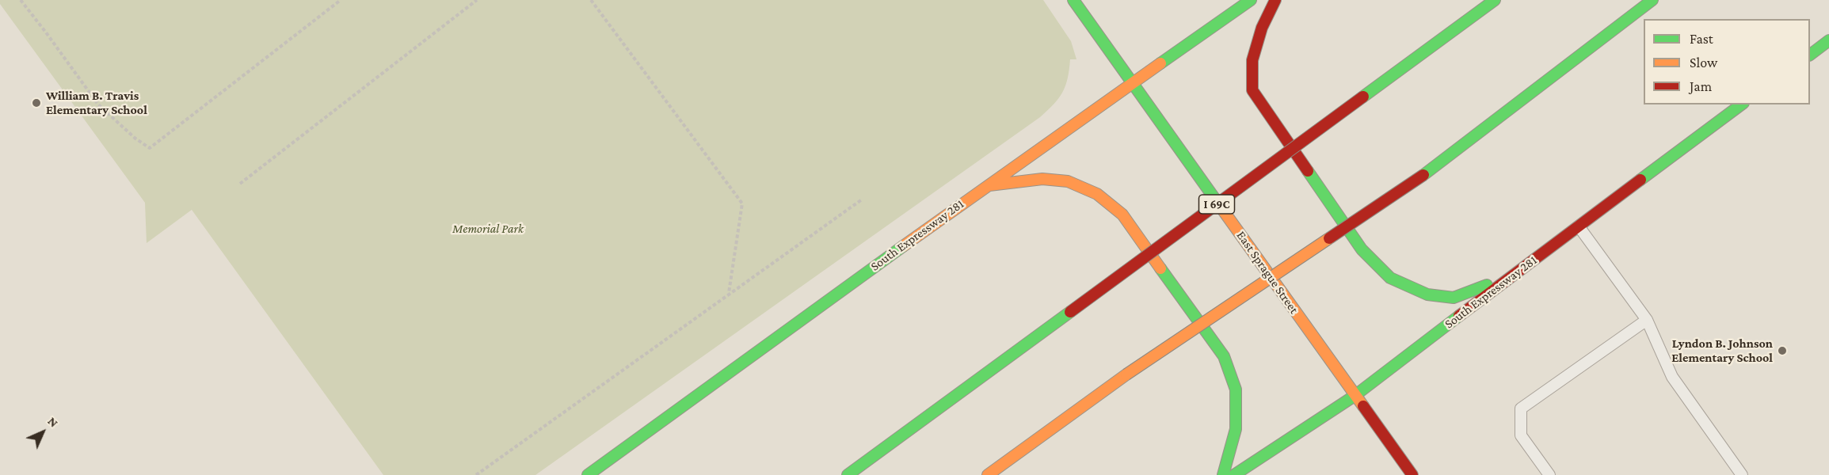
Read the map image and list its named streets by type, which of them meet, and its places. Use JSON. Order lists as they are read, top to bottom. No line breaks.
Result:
{"streets":{"main road":["I 69C","South Expressway 281","East Sprague Street"]},"crossings":[["South Expressway 281","East Sprague Street"]],"parks":["Memorial Park"],"places":["William B. Travis Elementary School","Lyndon B. Johnson Elementary School"],"legend":["Fast","Slow","Jam"],"north":"top right"}
